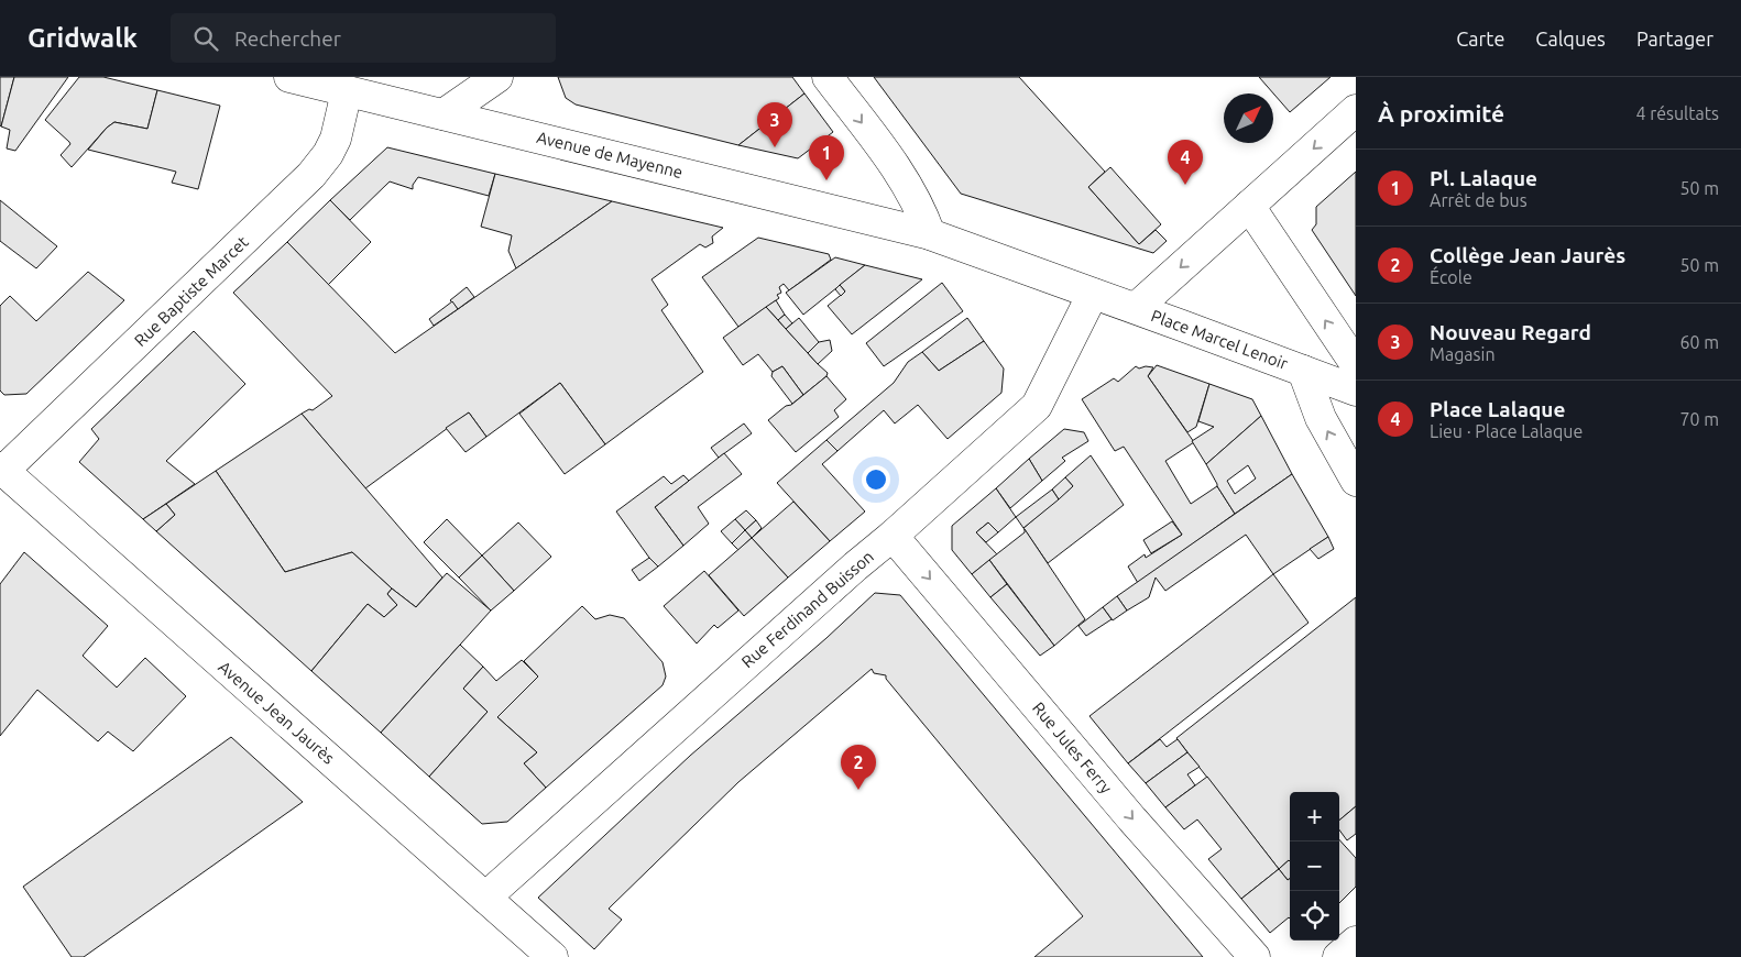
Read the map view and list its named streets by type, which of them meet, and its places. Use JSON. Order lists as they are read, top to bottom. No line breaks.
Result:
{"streets":{"street":["Avenue de Mayenne","Rue Baptiste Marcet","Place Marcel Lenoir","Rue Ferdinand Buisson","Avenue Jean Jaurès","Rue Jules Ferry"]},"crossings":[["Avenue de Mayenne","Rue Baptiste Marcet"],["Avenue de Mayenne","Place Marcel Lenoir"],["Avenue de Mayenne","Rue Ferdinand Buisson"],["Rue Baptiste Marcet","Avenue Jean Jaurès"],["Place Marcel Lenoir","Rue Ferdinand Buisson"],["Rue Ferdinand Buisson","Avenue Jean Jaurès"],["Rue Ferdinand Buisson","Rue Jules Ferry"]],"one_way":["Rue Jules Ferry"],"north":"top right","page":{"header":"Gridwalk","search":"Rechercher","nav":["Carte","Calques","Partager"],"heading":["À proximité","4 résultats"],"pins":["3","1","4","2"],"list":[{"mark":"1","name":"Pl. Lalaque","note":"Arrêt de bus","value":"50 m"},{"mark":"2","name":"Collège Jean Jaurès","note":"École","value":"50 m"},{"mark":"3","name":"Nouveau Regard","note":"Magasin","value":"60 m"},{"mark":"4","name":"Place Lalaque","note":"Lieu · Place Lalaque","value":"70 m"}],"map_buttons":["+","−"]}}
